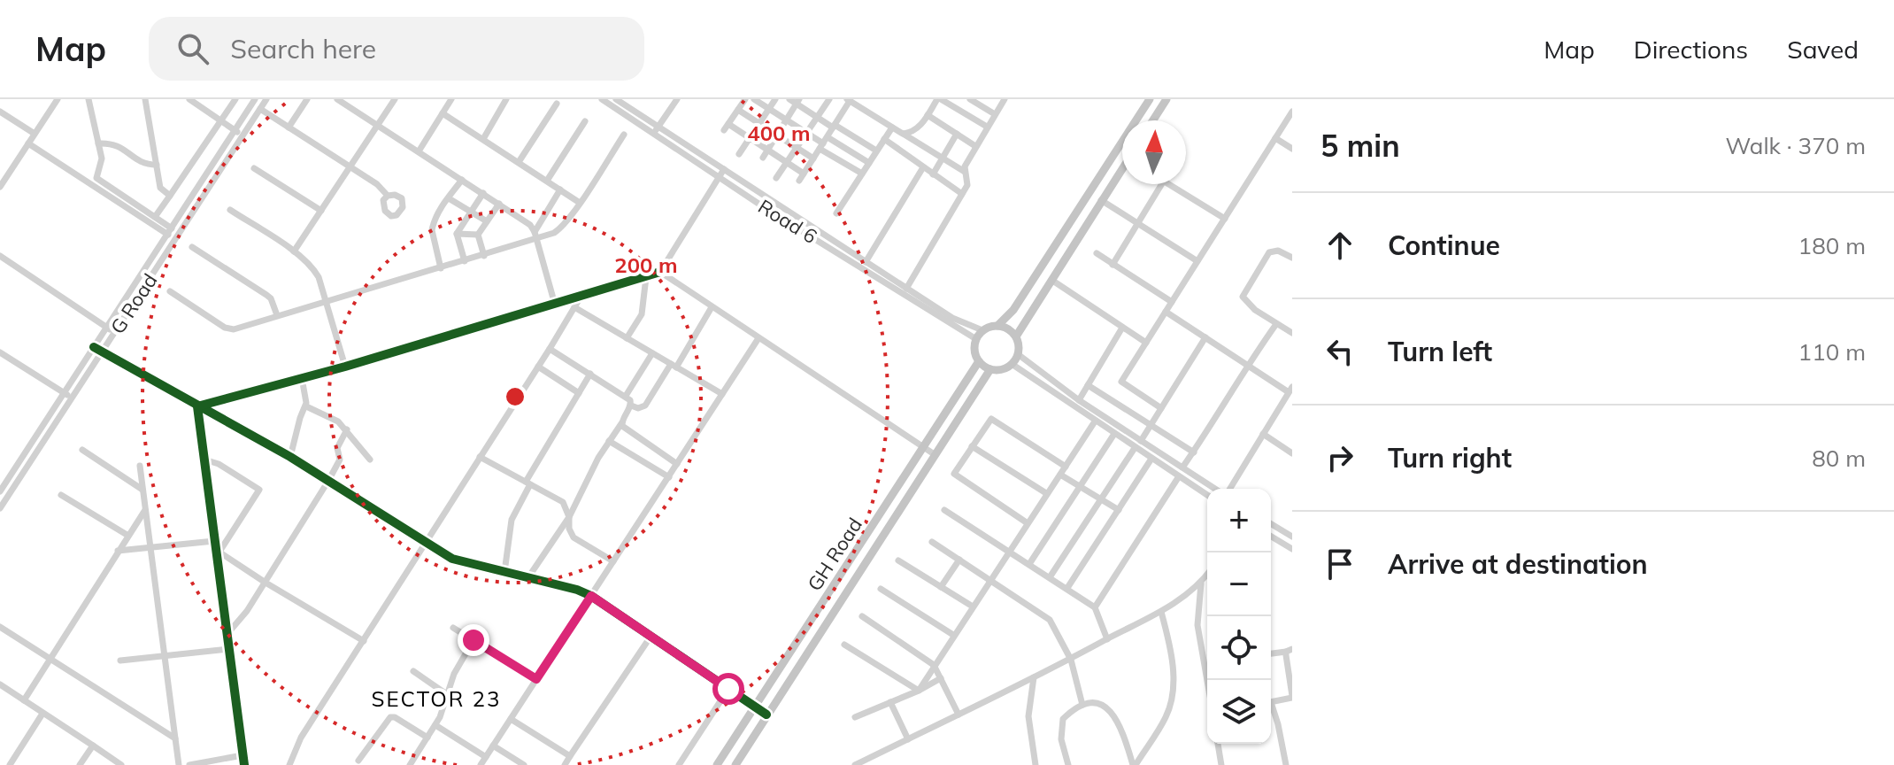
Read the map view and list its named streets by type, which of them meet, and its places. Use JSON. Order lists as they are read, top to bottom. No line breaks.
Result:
{"streets":{"main road":["GH Road"],"street":["Road 6","G Road"]},"crossings":[["Road 6","GH Road"]],"districts":["SECTOR 23"],"north":"top","page":{"header":"Map","search":"Search here","nav":["Map","Directions","Saved"],"heading":["5 min","Walk · 370 m"],"list":[["Continue","180 m"],["Turn left","110 m"],["Turn right","80 m"],"Arrive at destination"],"map_buttons":["+","−"]},"rings":["400 m","200 m"]}
